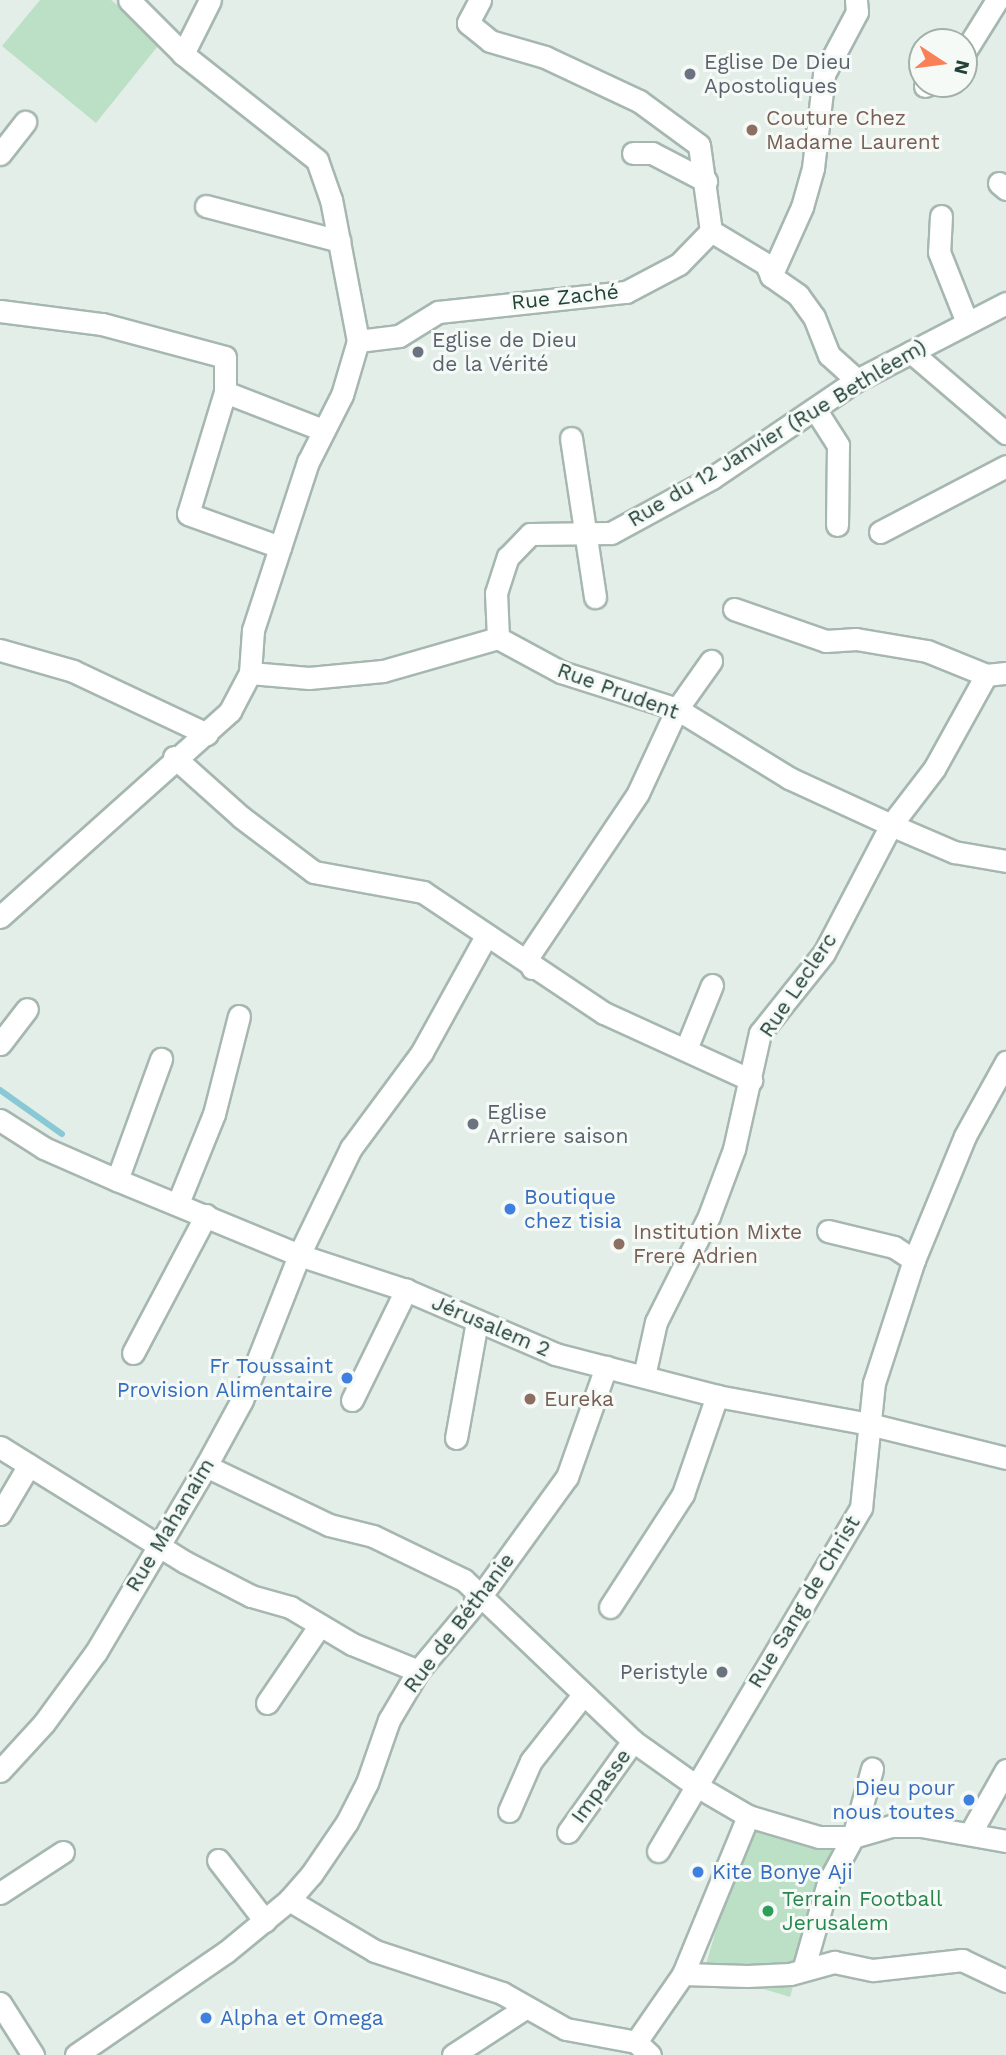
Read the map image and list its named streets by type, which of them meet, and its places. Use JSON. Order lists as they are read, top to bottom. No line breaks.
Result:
{"streets":{"street":["Rue Zaché","Rue du 12 Janvier (Rue Bethléem)","Rue Prudent","Rue Leclerc","Jérusalem 2","Rue Mahanaim","Rue Sang de Christ","Rue de Béthanie","Impasse"]},"crossings":[["Rue du 12 Janvier (Rue Bethléem)","Rue Prudent"],["Rue Prudent","Rue Leclerc"],["Rue Leclerc","Jérusalem 2"],["Jérusalem 2","Rue Mahanaim"],["Jérusalem 2","Rue Sang de Christ"],["Jérusalem 2","Rue de Béthanie"]],"places":["Eglise De Dieu Apostoliques","Couture Chez Madame Laurent","Eglise de Dieu de la Vérité","Eglise Arriere saison","Boutique chez tisia","Institution Mixte Frere Adrien","Fr Toussaint Provision Alimentaire","Eureka","Peristyle","Dieu pour nous toutes","Kite Bonye Aji","Terrain Football Jerusalem","Alpha et Omega"],"north":"right"}
